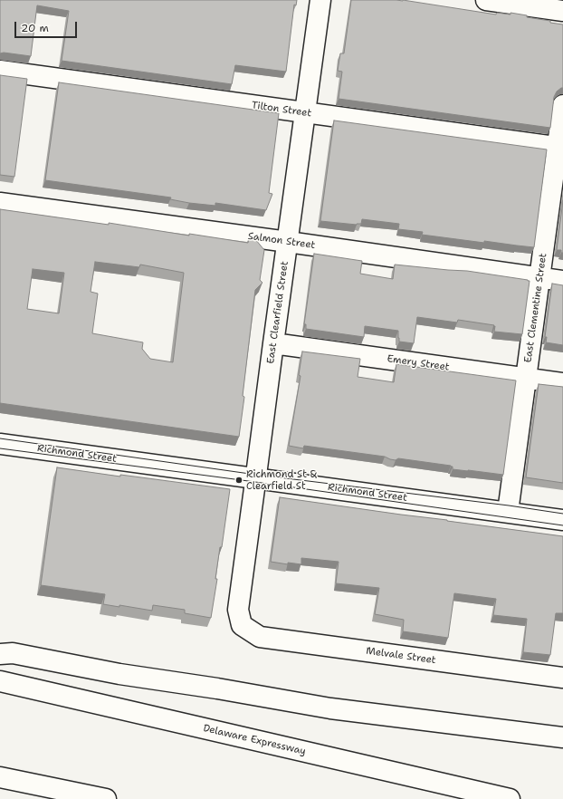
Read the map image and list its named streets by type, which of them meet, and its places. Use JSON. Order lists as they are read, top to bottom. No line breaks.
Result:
{"streets":{"main road":["Tilton Street","Salmon Street","East Clementine Street","East Clearfield Street","Emery Street","Richmond Street","Melvale Street","Delaware Expressway"]},"crossings":[["Tilton Street","East Clementine Street"],["Tilton Street","East Clearfield Street"],["Salmon Street","East Clementine Street"],["Salmon Street","East Clearfield Street"],["East Clementine Street","Emery Street"],["East Clementine Street","Richmond Street"],["East Clearfield Street","Emery Street"],["East Clearfield Street","Richmond Street"],["East Clearfield Street","Melvale Street"]],"places":["Richmond St & Clearfield St"],"scale_bar":"20 m"}
